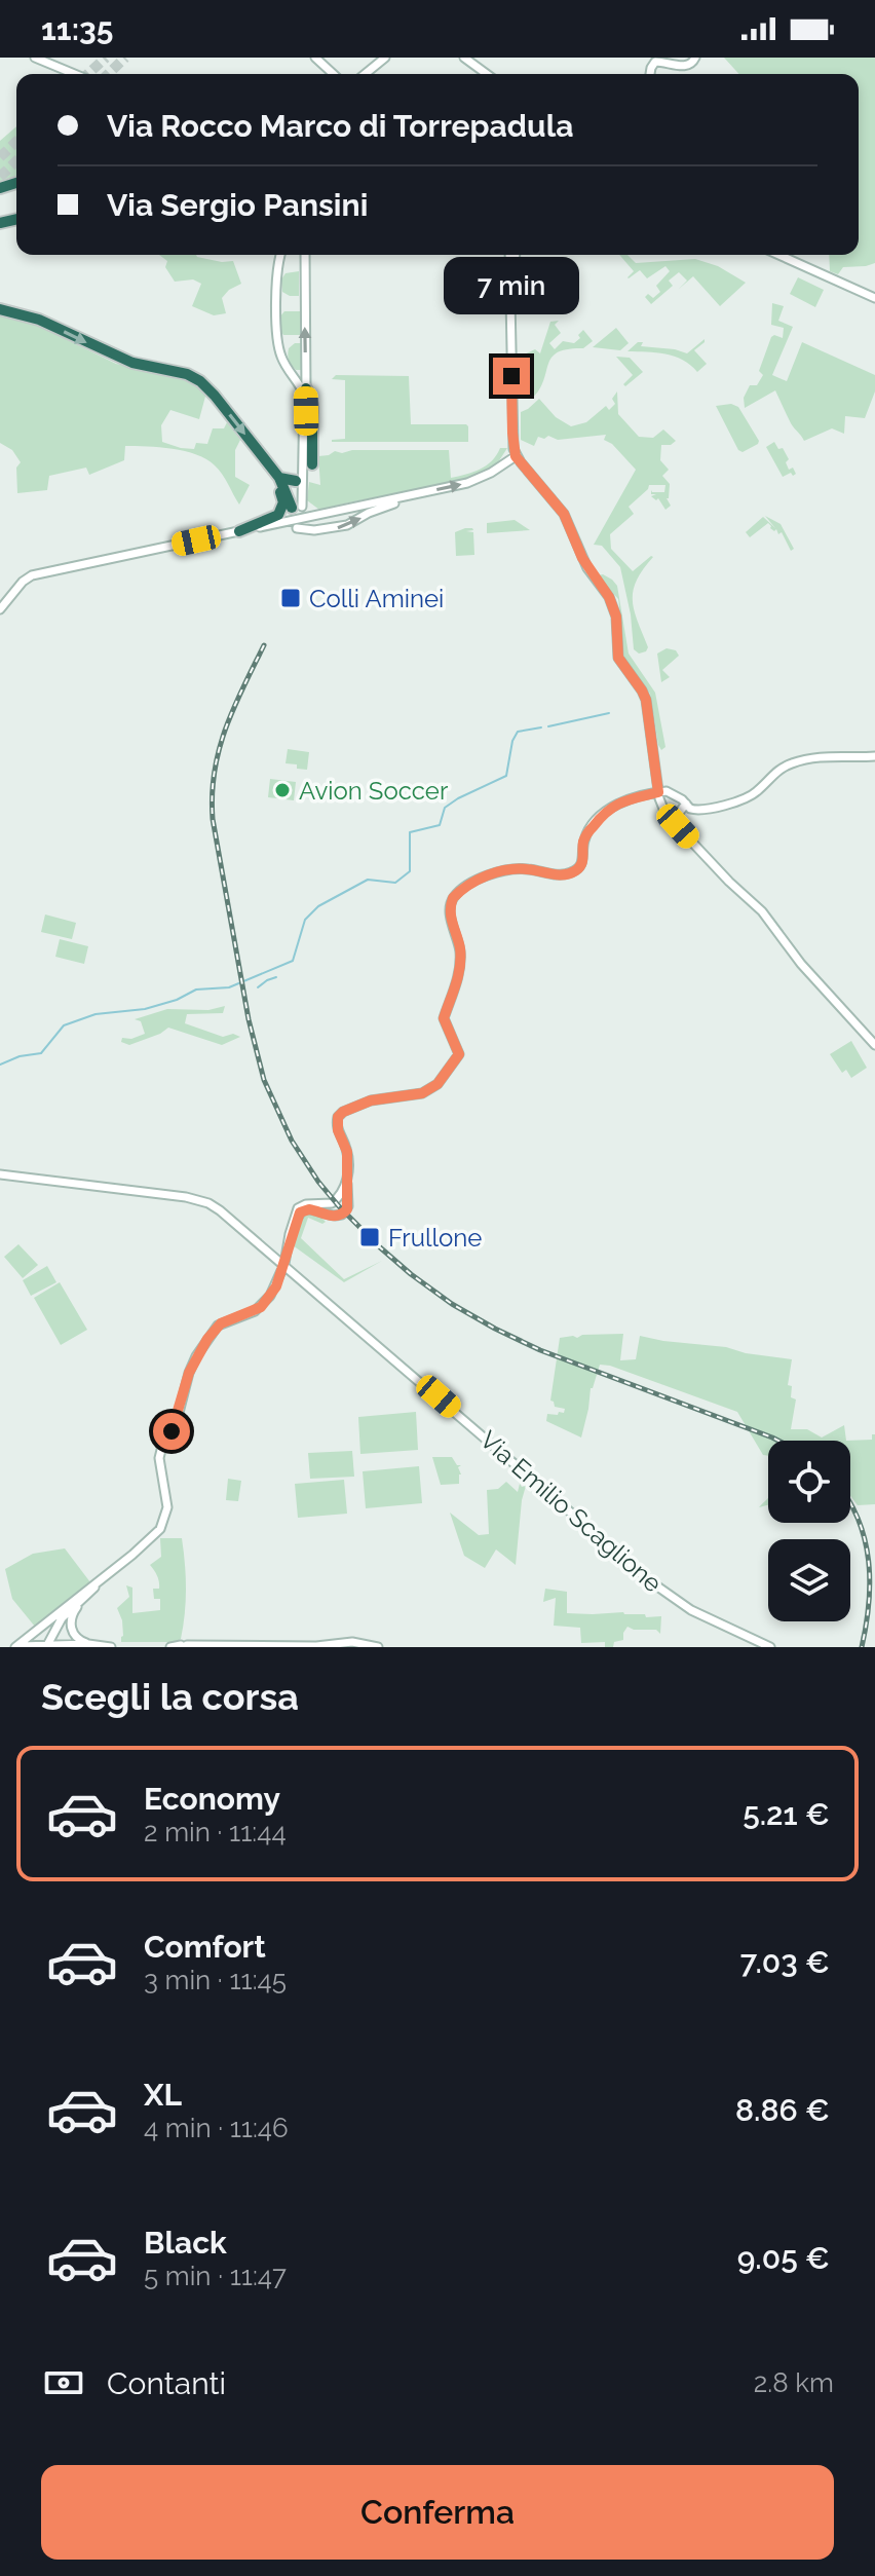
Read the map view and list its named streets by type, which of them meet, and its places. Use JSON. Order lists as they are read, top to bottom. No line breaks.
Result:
{"streets":{"main road":["Via Emilio Scaglione"]},"places":{"transit":["Colli Aminei","Frullone"],"other":["Avion Soccer"]},"page":{"status":"11:35","banner":["Via Rocco Marco di Torrepadula","Via Sergio Pansini"],"bubble":"7 min","heading":"Scegli la corsa","list":[{"name":"Economy","note":"2 min · 11:44","value":"5.21 €"},{"name":"Comfort","note":"3 min · 11:45","value":"7.03 €"},{"name":"XL","note":"4 min · 11:46","value":"8.86 €"},{"name":"Black","note":"5 min · 11:47","value":"9.05 €"}],"pay":["Contanti","2.8 km"],"buttons":"Conferma"}}
